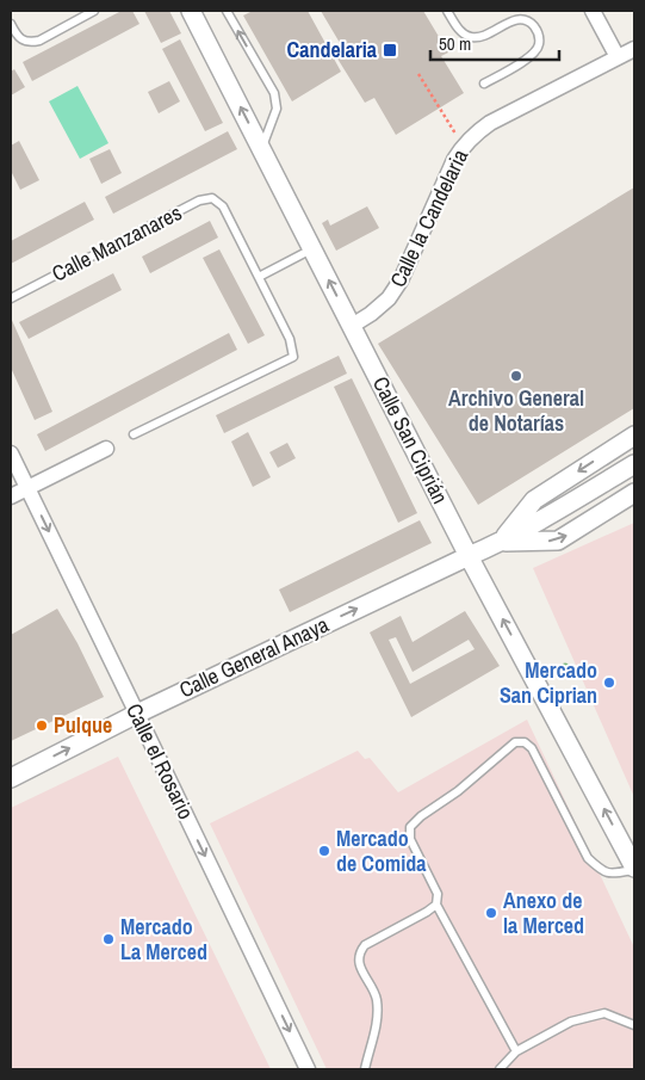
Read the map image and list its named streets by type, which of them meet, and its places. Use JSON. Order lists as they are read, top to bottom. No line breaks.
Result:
{"streets":{"street":["Calle la Candelaria","Calle San Ciprián","Calle General Anaya","Calle el Rosario"],"lane":["Calle Manzanares"]},"crossings":[["Calle la Candelaria","Calle San Ciprián"],["Calle San Ciprián","Calle General Anaya"],["Calle General Anaya","Calle el Rosario"]],"one_way":["Calle San Ciprián","Calle el Rosario"],"places":{"transit":["Candelaria"],"other":["Archivo General de Notarías","Mercado San Ciprian","Pulque","Mercado de Comida","Anexo de la Merced","Mercado La Merced"]},"scale_bar":"50 m"}
